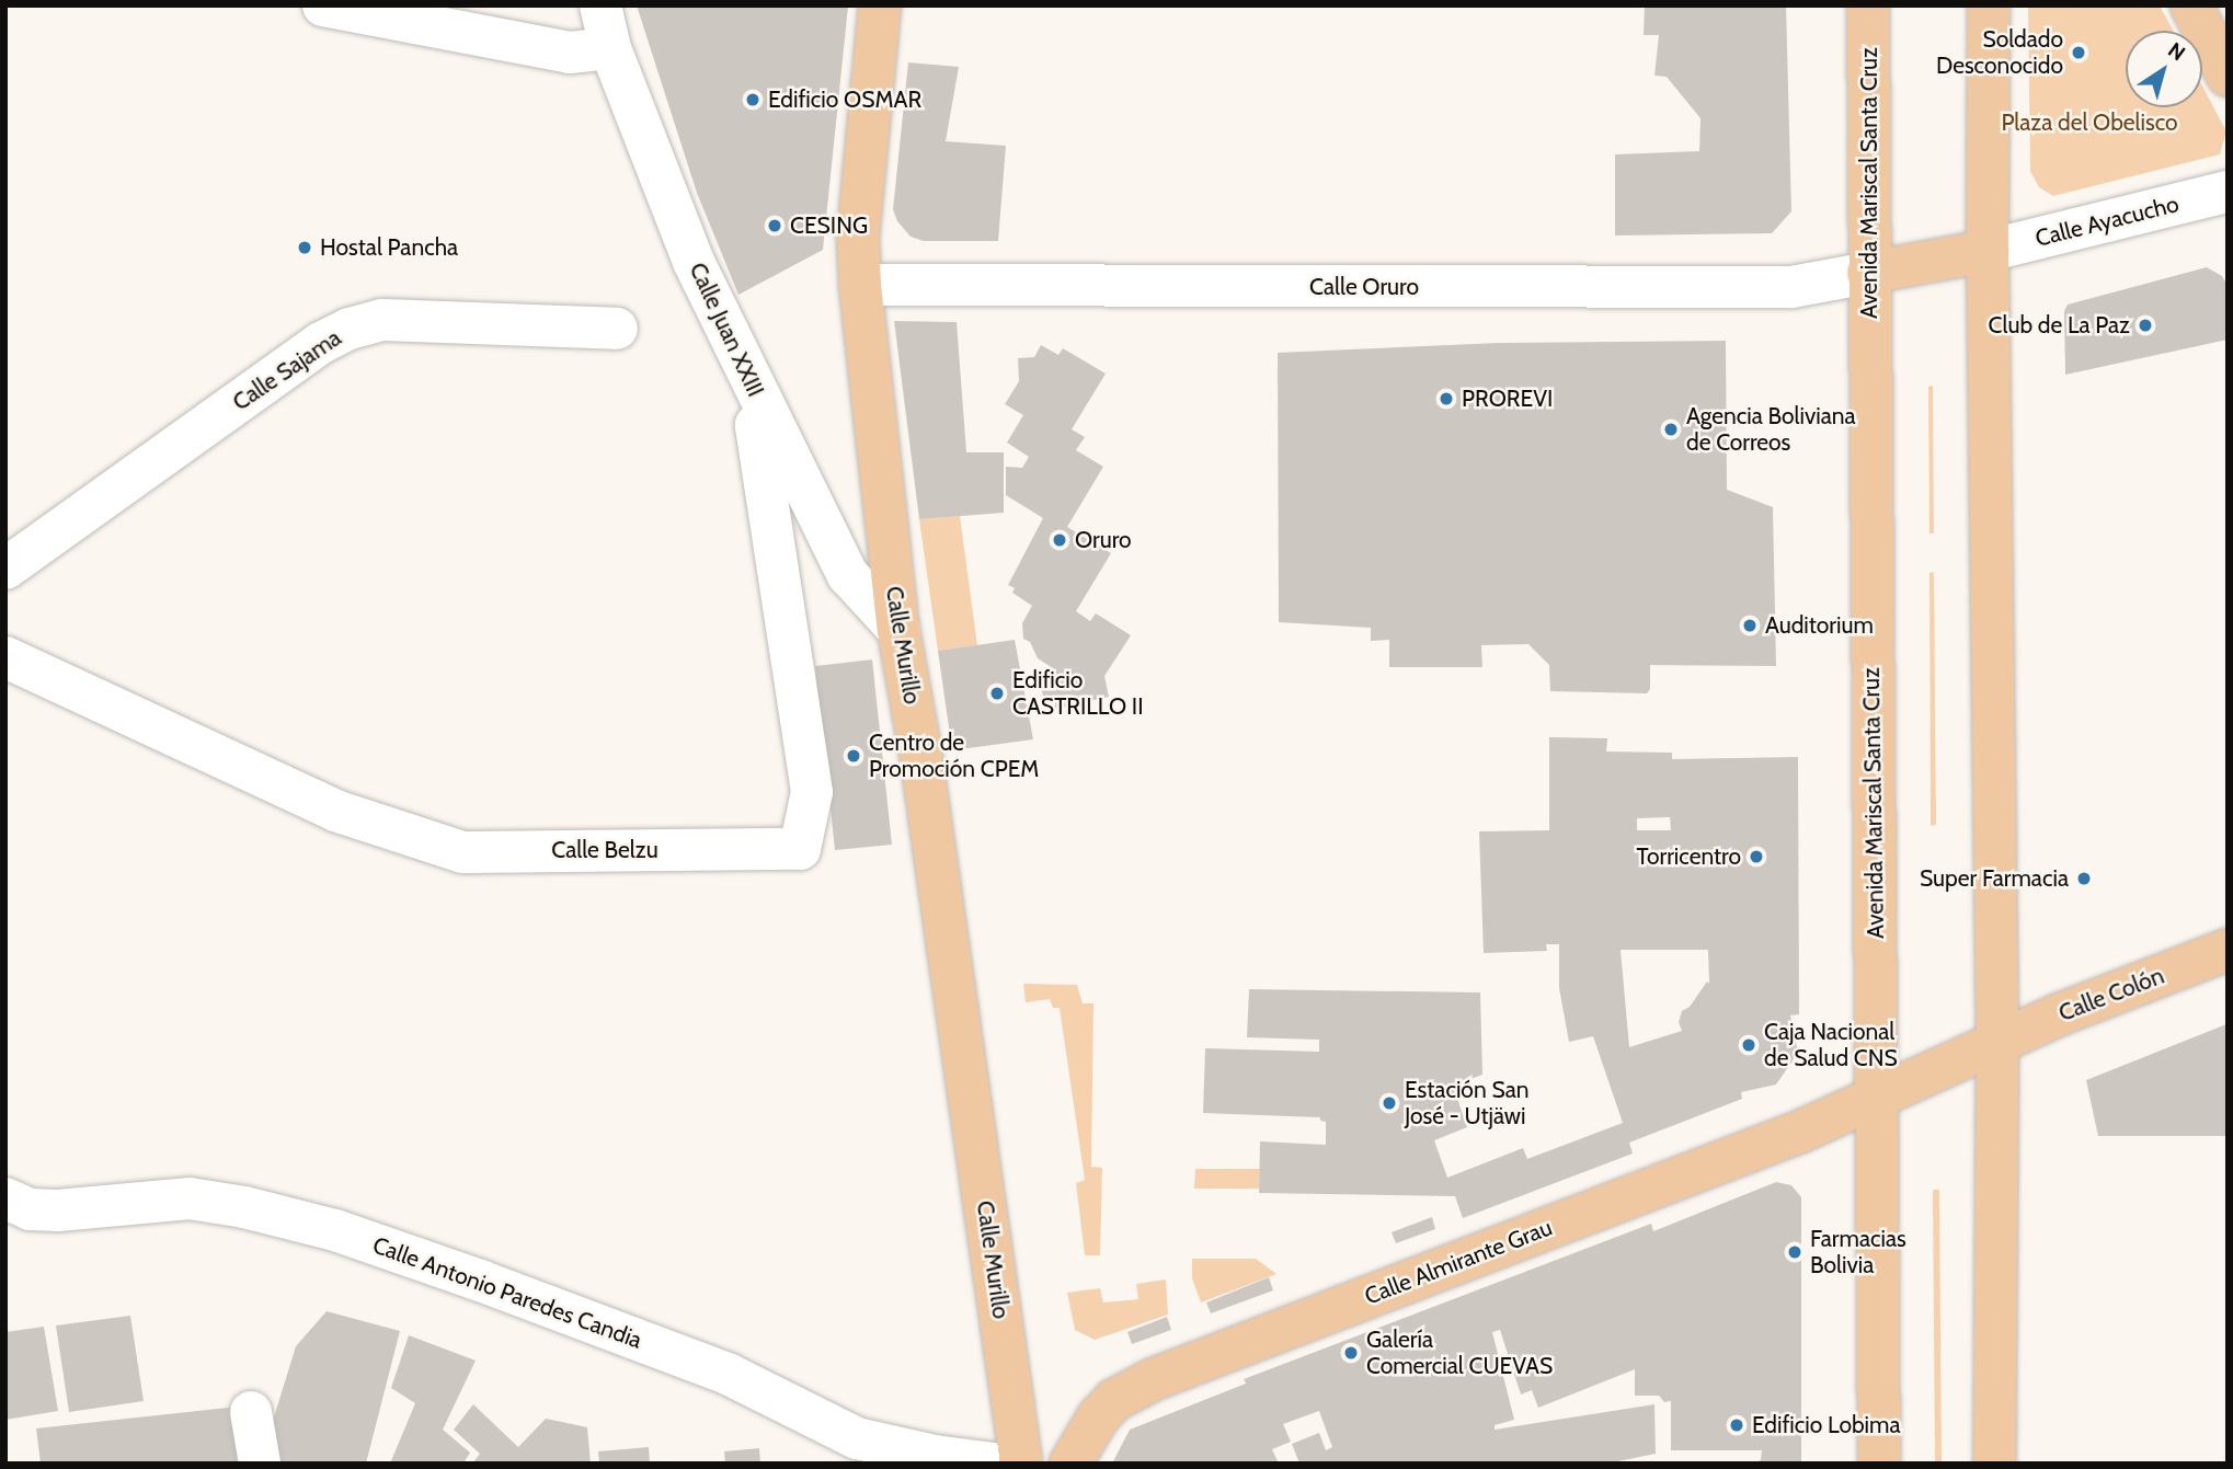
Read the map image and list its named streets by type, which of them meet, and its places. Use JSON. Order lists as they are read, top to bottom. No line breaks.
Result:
{"streets":{"main road":["Avenida Mariscal Santa Cruz","Calle Murillo","Calle Colón","Calle Almirante Grau"],"street":["Calle Ayacucho","Calle Oruro","Calle Juan XXIII","Calle Sajama","Calle Belzu","Calle Antonio Paredes Candia"]},"crossings":[["Avenida Mariscal Santa Cruz","Calle Oruro"],["Avenida Mariscal Santa Cruz","Calle Colón"],["Avenida Mariscal Santa Cruz","Calle Almirante Grau"],["Calle Oruro","Calle Murillo"],["Calle Juan XXIII","Calle Murillo"],["Calle Juan XXIII","Calle Belzu"],["Calle Colón","Calle Almirante Grau"]],"parks":["Plaza del Obelisco"],"places":["Soldado Desconocido","Edificio OSMAR","CESING","Hostal Pancha","Club de La Paz","PROREVI","Agencia Boliviana de Correos","Oruro","Auditorium","Edificio CASTRILLO II","Centro de Promoción CPEM","Torricentro","Super Farmacia","Caja Nacional de Salud CNS","Estación San José - Utjäwi","Farmacias Bolivia","Galería Comercial CUEVAS","Edificio Lobima"],"north":"top right"}
